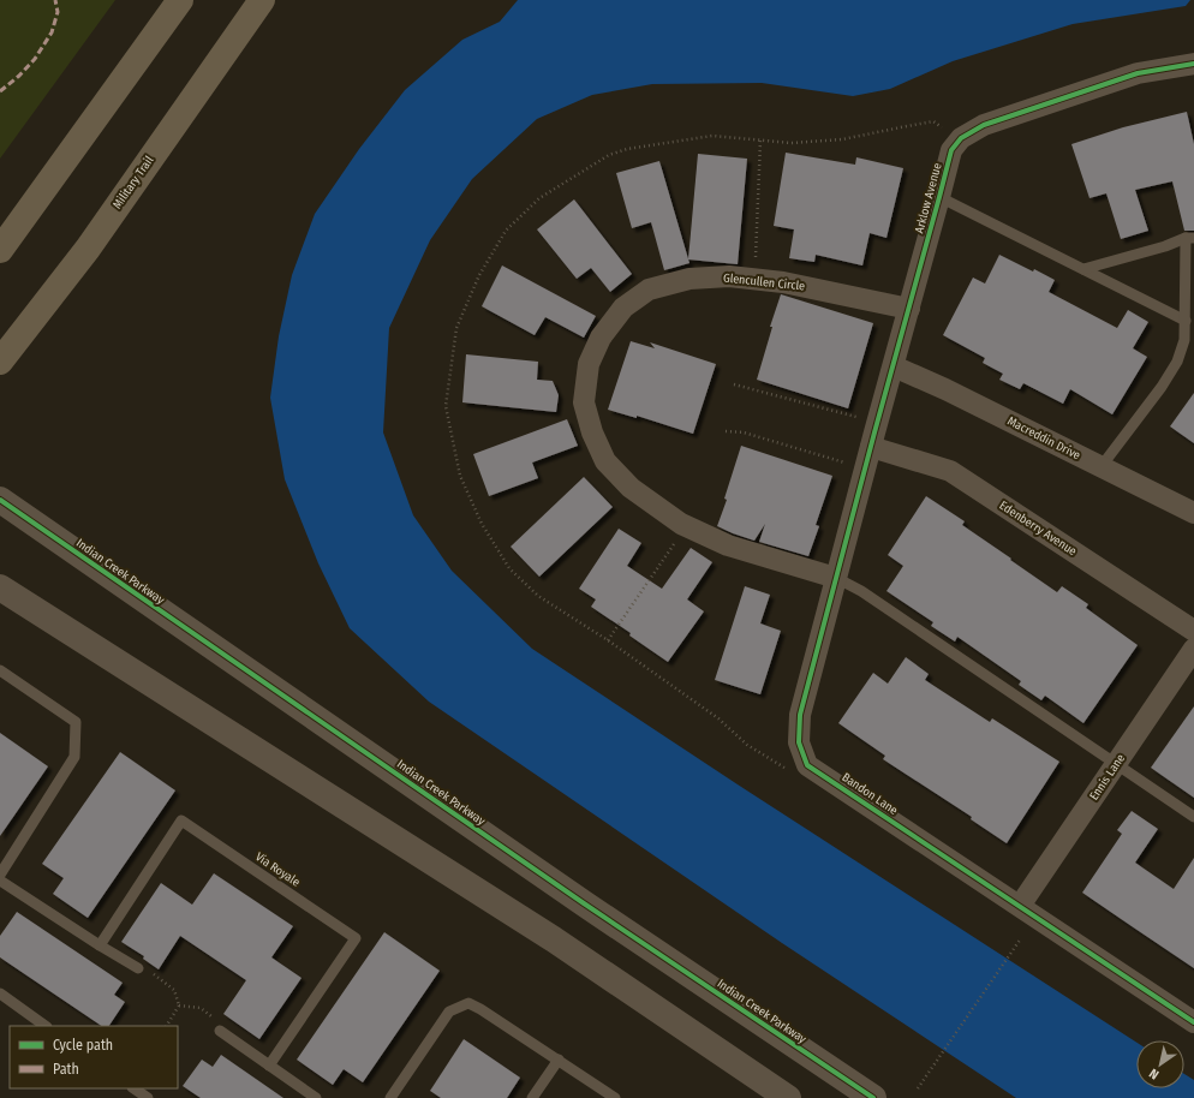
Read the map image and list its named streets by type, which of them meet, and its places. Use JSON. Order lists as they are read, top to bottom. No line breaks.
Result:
{"streets":{"main road":["Military Trail"],"street":["Arklow Avenue","Glencullen Circle","Macreddin Drive","Edenberry Avenue","Indian Creek Parkway","Ennis Lane","Bandon Lane"],"lane":["Via Royale"]},"crossings":[["Arklow Avenue","Glencullen Circle"],["Arklow Avenue","Macreddin Drive"],["Arklow Avenue","Edenberry Avenue"],["Arklow Avenue","Bandon Lane"],["Glencullen Circle","Bandon Lane"],["Edenberry Avenue","Bandon Lane"],["Ennis Lane","Bandon Lane"]],"legend":["Cycle path","Path"],"north":"bottom left"}
